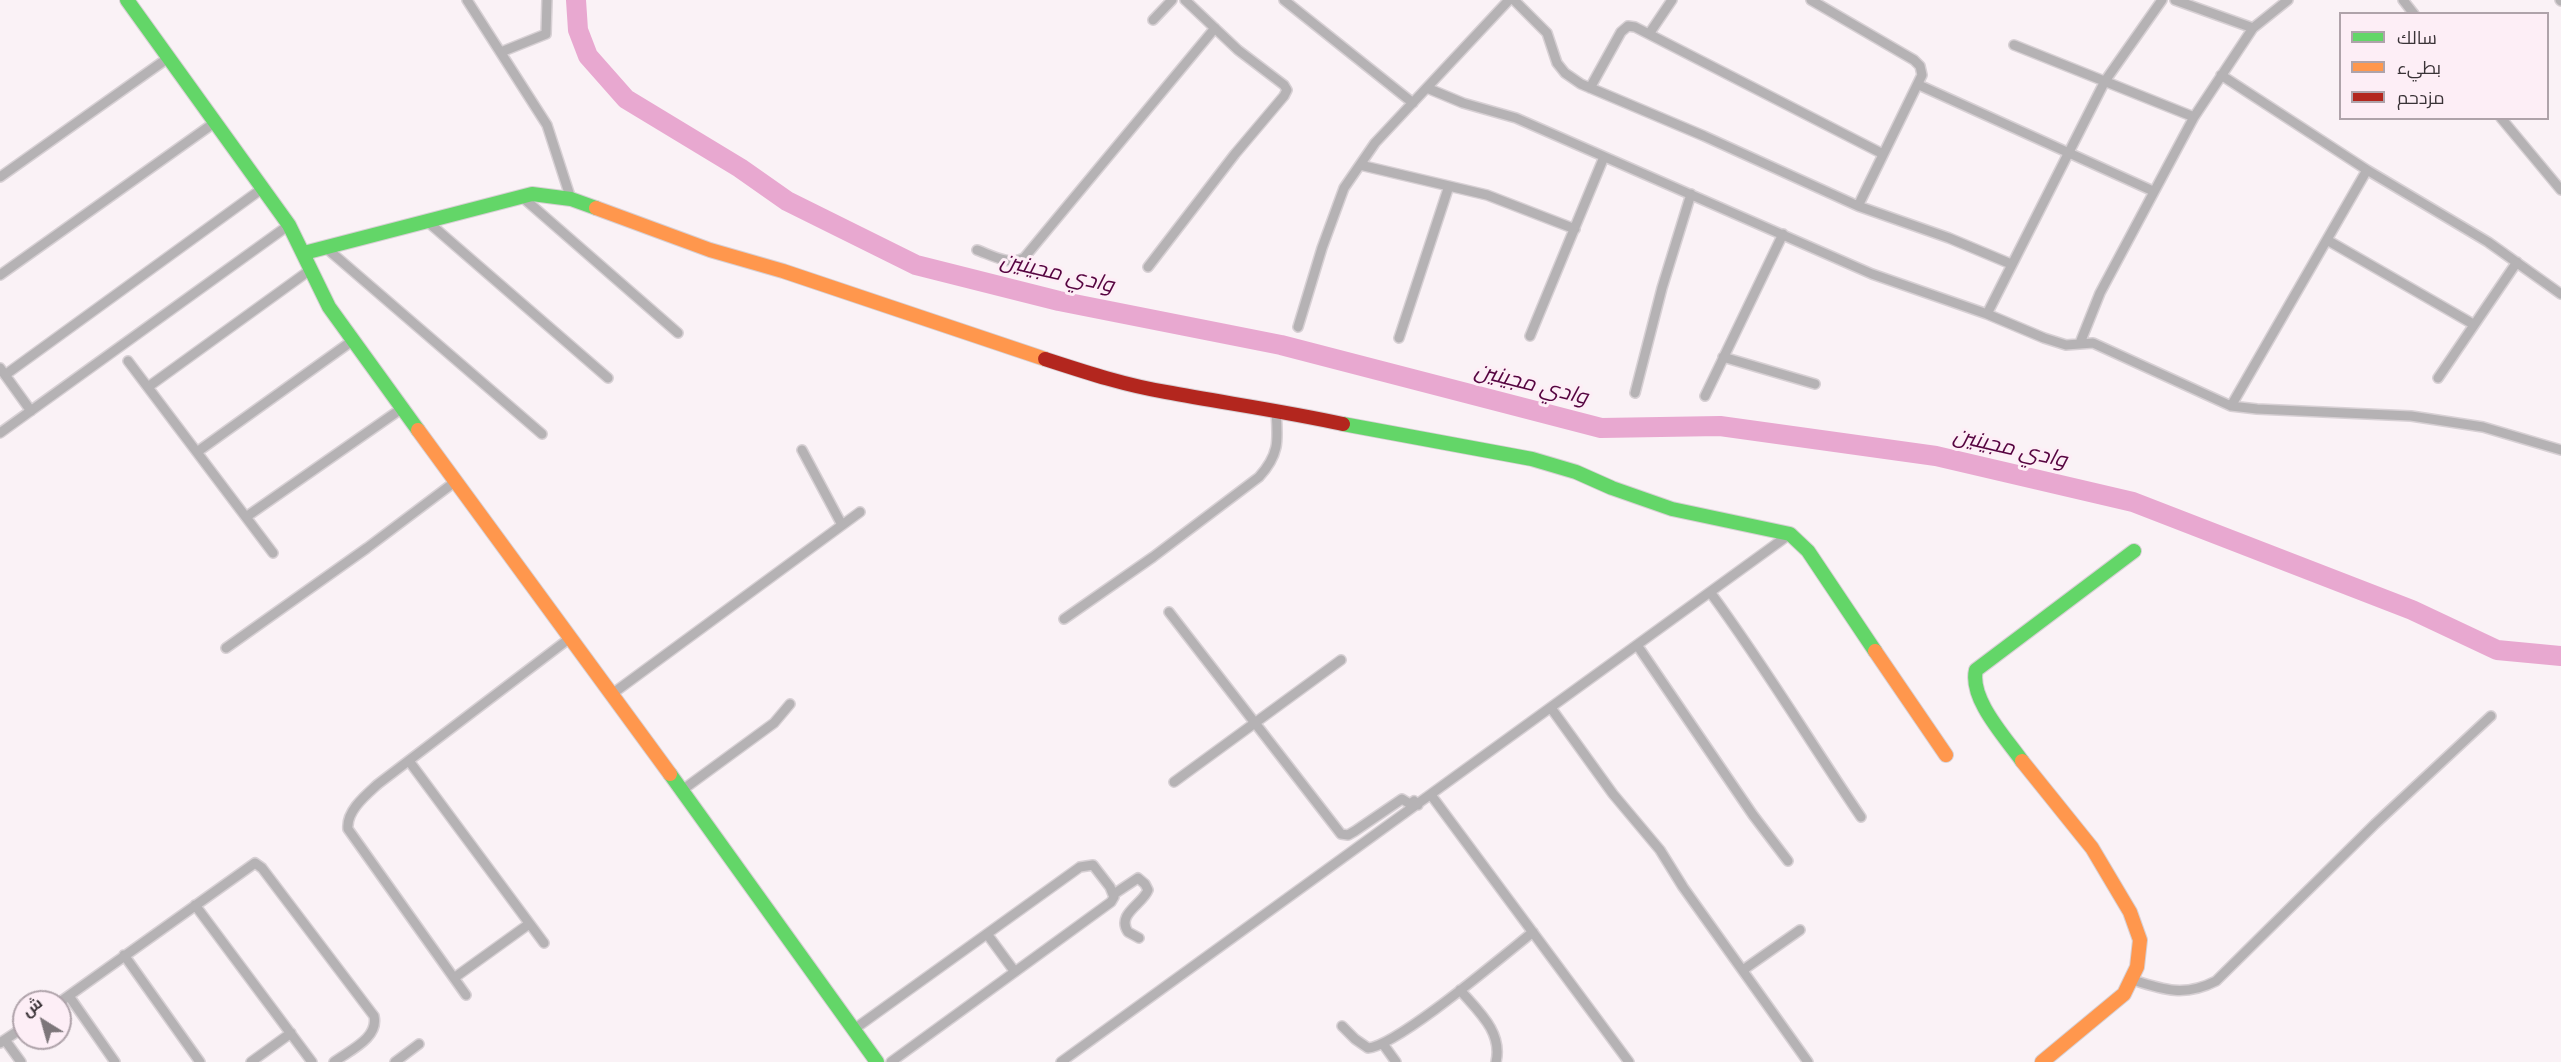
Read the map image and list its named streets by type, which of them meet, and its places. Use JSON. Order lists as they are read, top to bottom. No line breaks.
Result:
{"water":["وادي مجينين"],"legend":["سالك","بطيء","مزدحم"],"north":"top left"}
